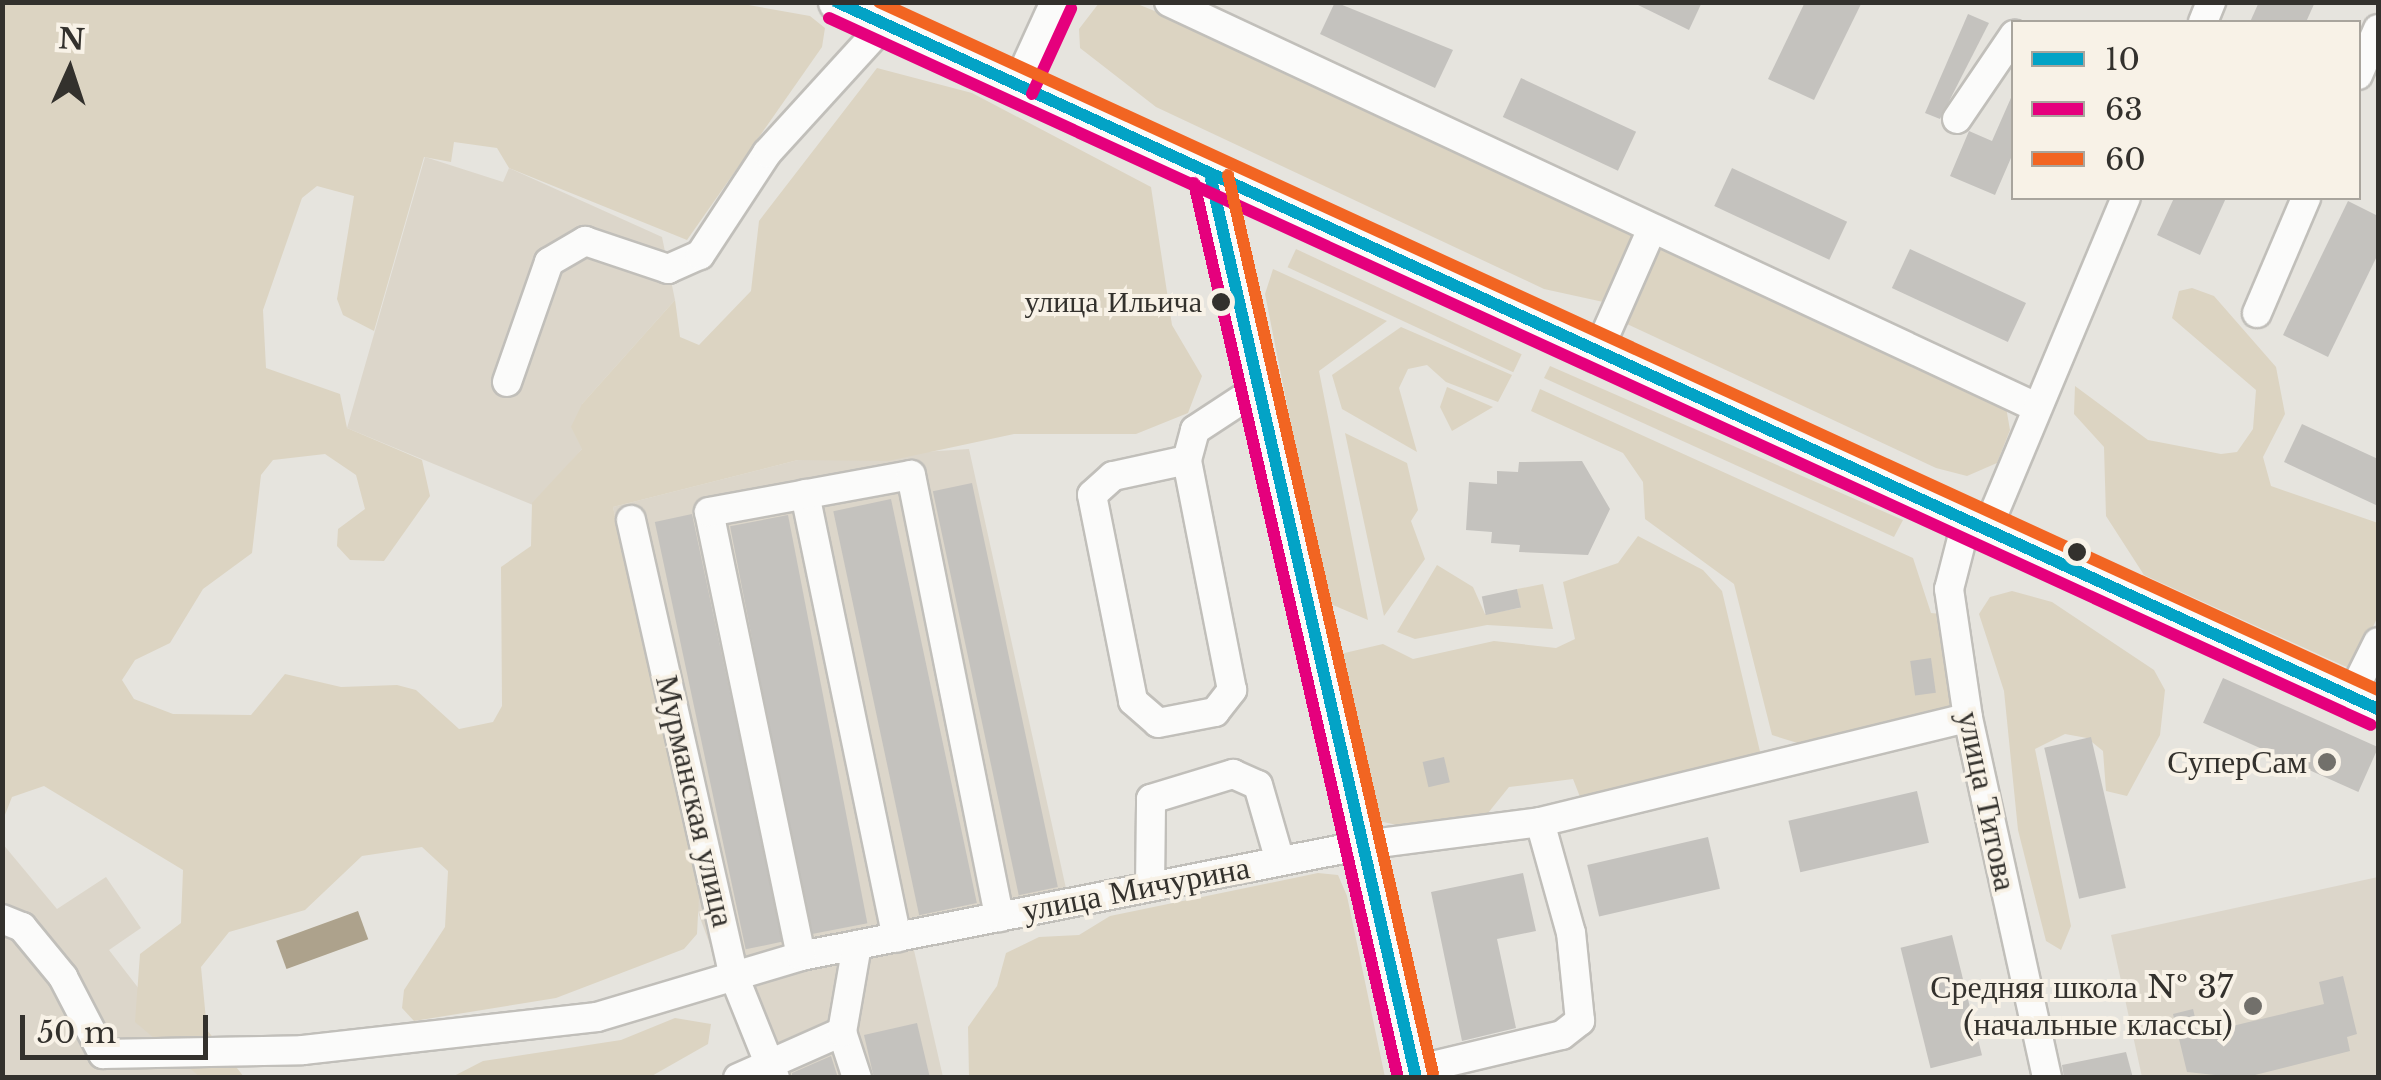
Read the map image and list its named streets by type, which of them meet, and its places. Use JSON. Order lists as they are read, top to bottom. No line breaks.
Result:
{"streets":{"street":["Мурманская улица","улица Титова","улица Мичурина"]},"crossings":[["Мурманская улица","улица Мичурина"],["улица Титова","улица Мичурина"]],"places":["улица Ильича","СуперСам","Средняя школа № 37 (начальные классы)"],"lines":["transit line 10","transit line 60","transit line 63"],"legend":["10","63","60"],"scale_bar":"50 m","north":"top"}
